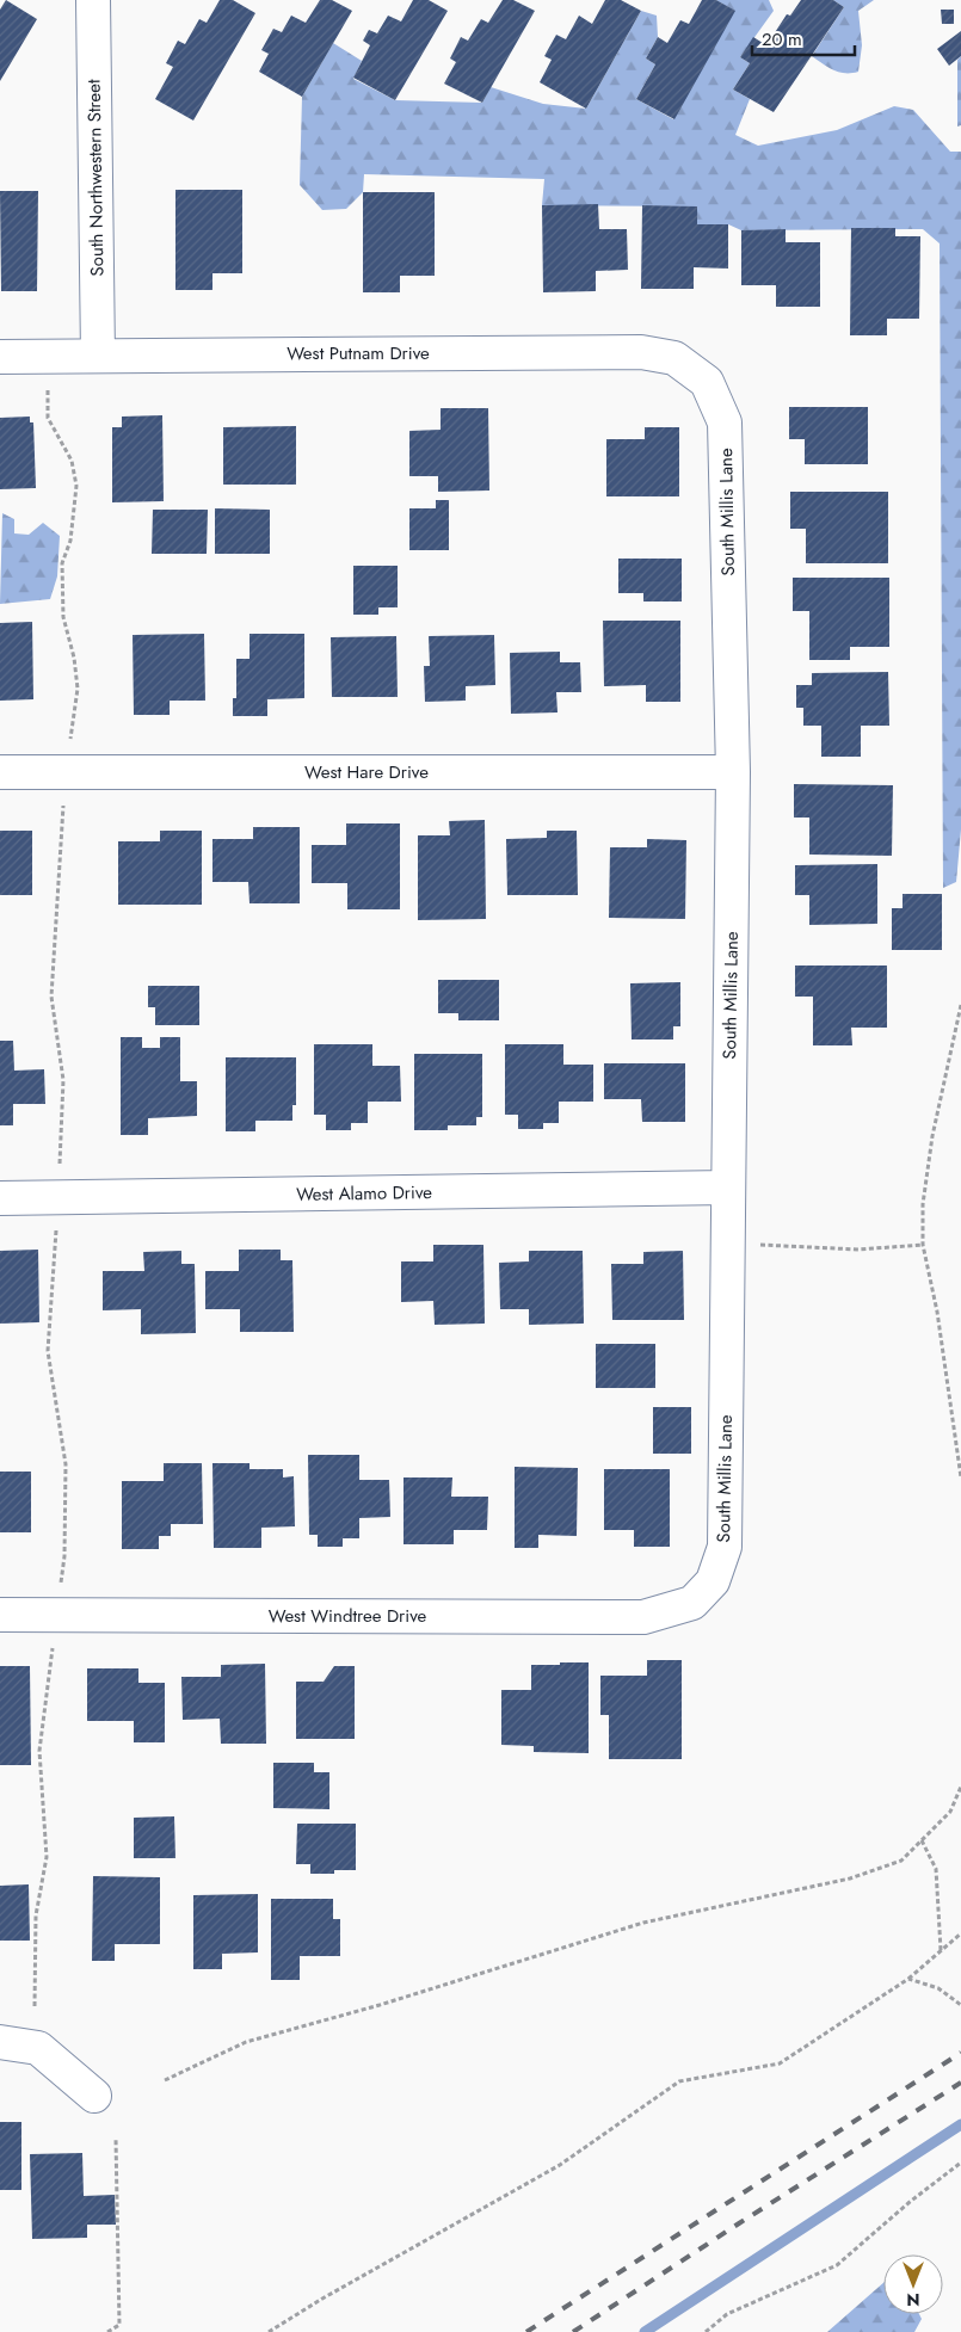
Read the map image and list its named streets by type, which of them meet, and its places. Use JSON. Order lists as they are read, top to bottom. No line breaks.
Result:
{"streets":{"street":["South Northwestern Street","West Putnam Drive","South Millis Lane","West Hare Drive","West Alamo Drive","West Windtree Drive"]},"crossings":[["South Northwestern Street","West Putnam Drive"],["West Putnam Drive","South Millis Lane"],["South Millis Lane","West Hare Drive"],["South Millis Lane","West Alamo Drive"],["South Millis Lane","West Windtree Drive"]],"scale_bar":"20 m","north":"bottom"}
